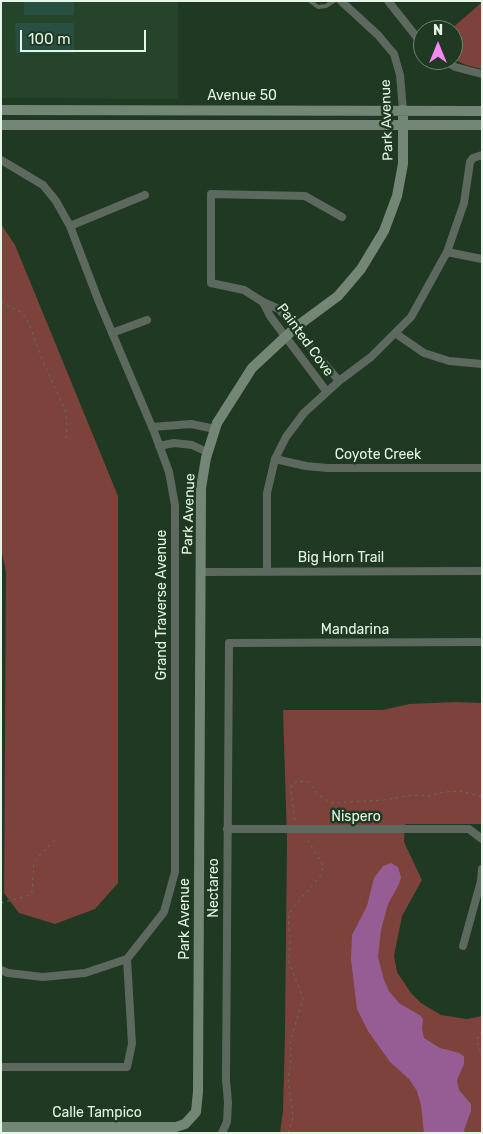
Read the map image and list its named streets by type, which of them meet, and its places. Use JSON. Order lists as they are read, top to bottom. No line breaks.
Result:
{"streets":{"street":["Avenue 50","Park Avenue","Painted Cove","Coyote Creek","Big Horn Trail","Grand Traverse Avenue","Mandarina","Nispero","Nectareo","Calle Tampico"]},"crossings":[["Avenue 50","Park Avenue"],["Park Avenue","Painted Cove"],["Park Avenue","Big Horn Trail"],["Park Avenue","Calle Tampico"],["Mandarina","Nectareo"],["Nispero","Nectareo"]],"scale_bar":"100 m","north":"top"}
